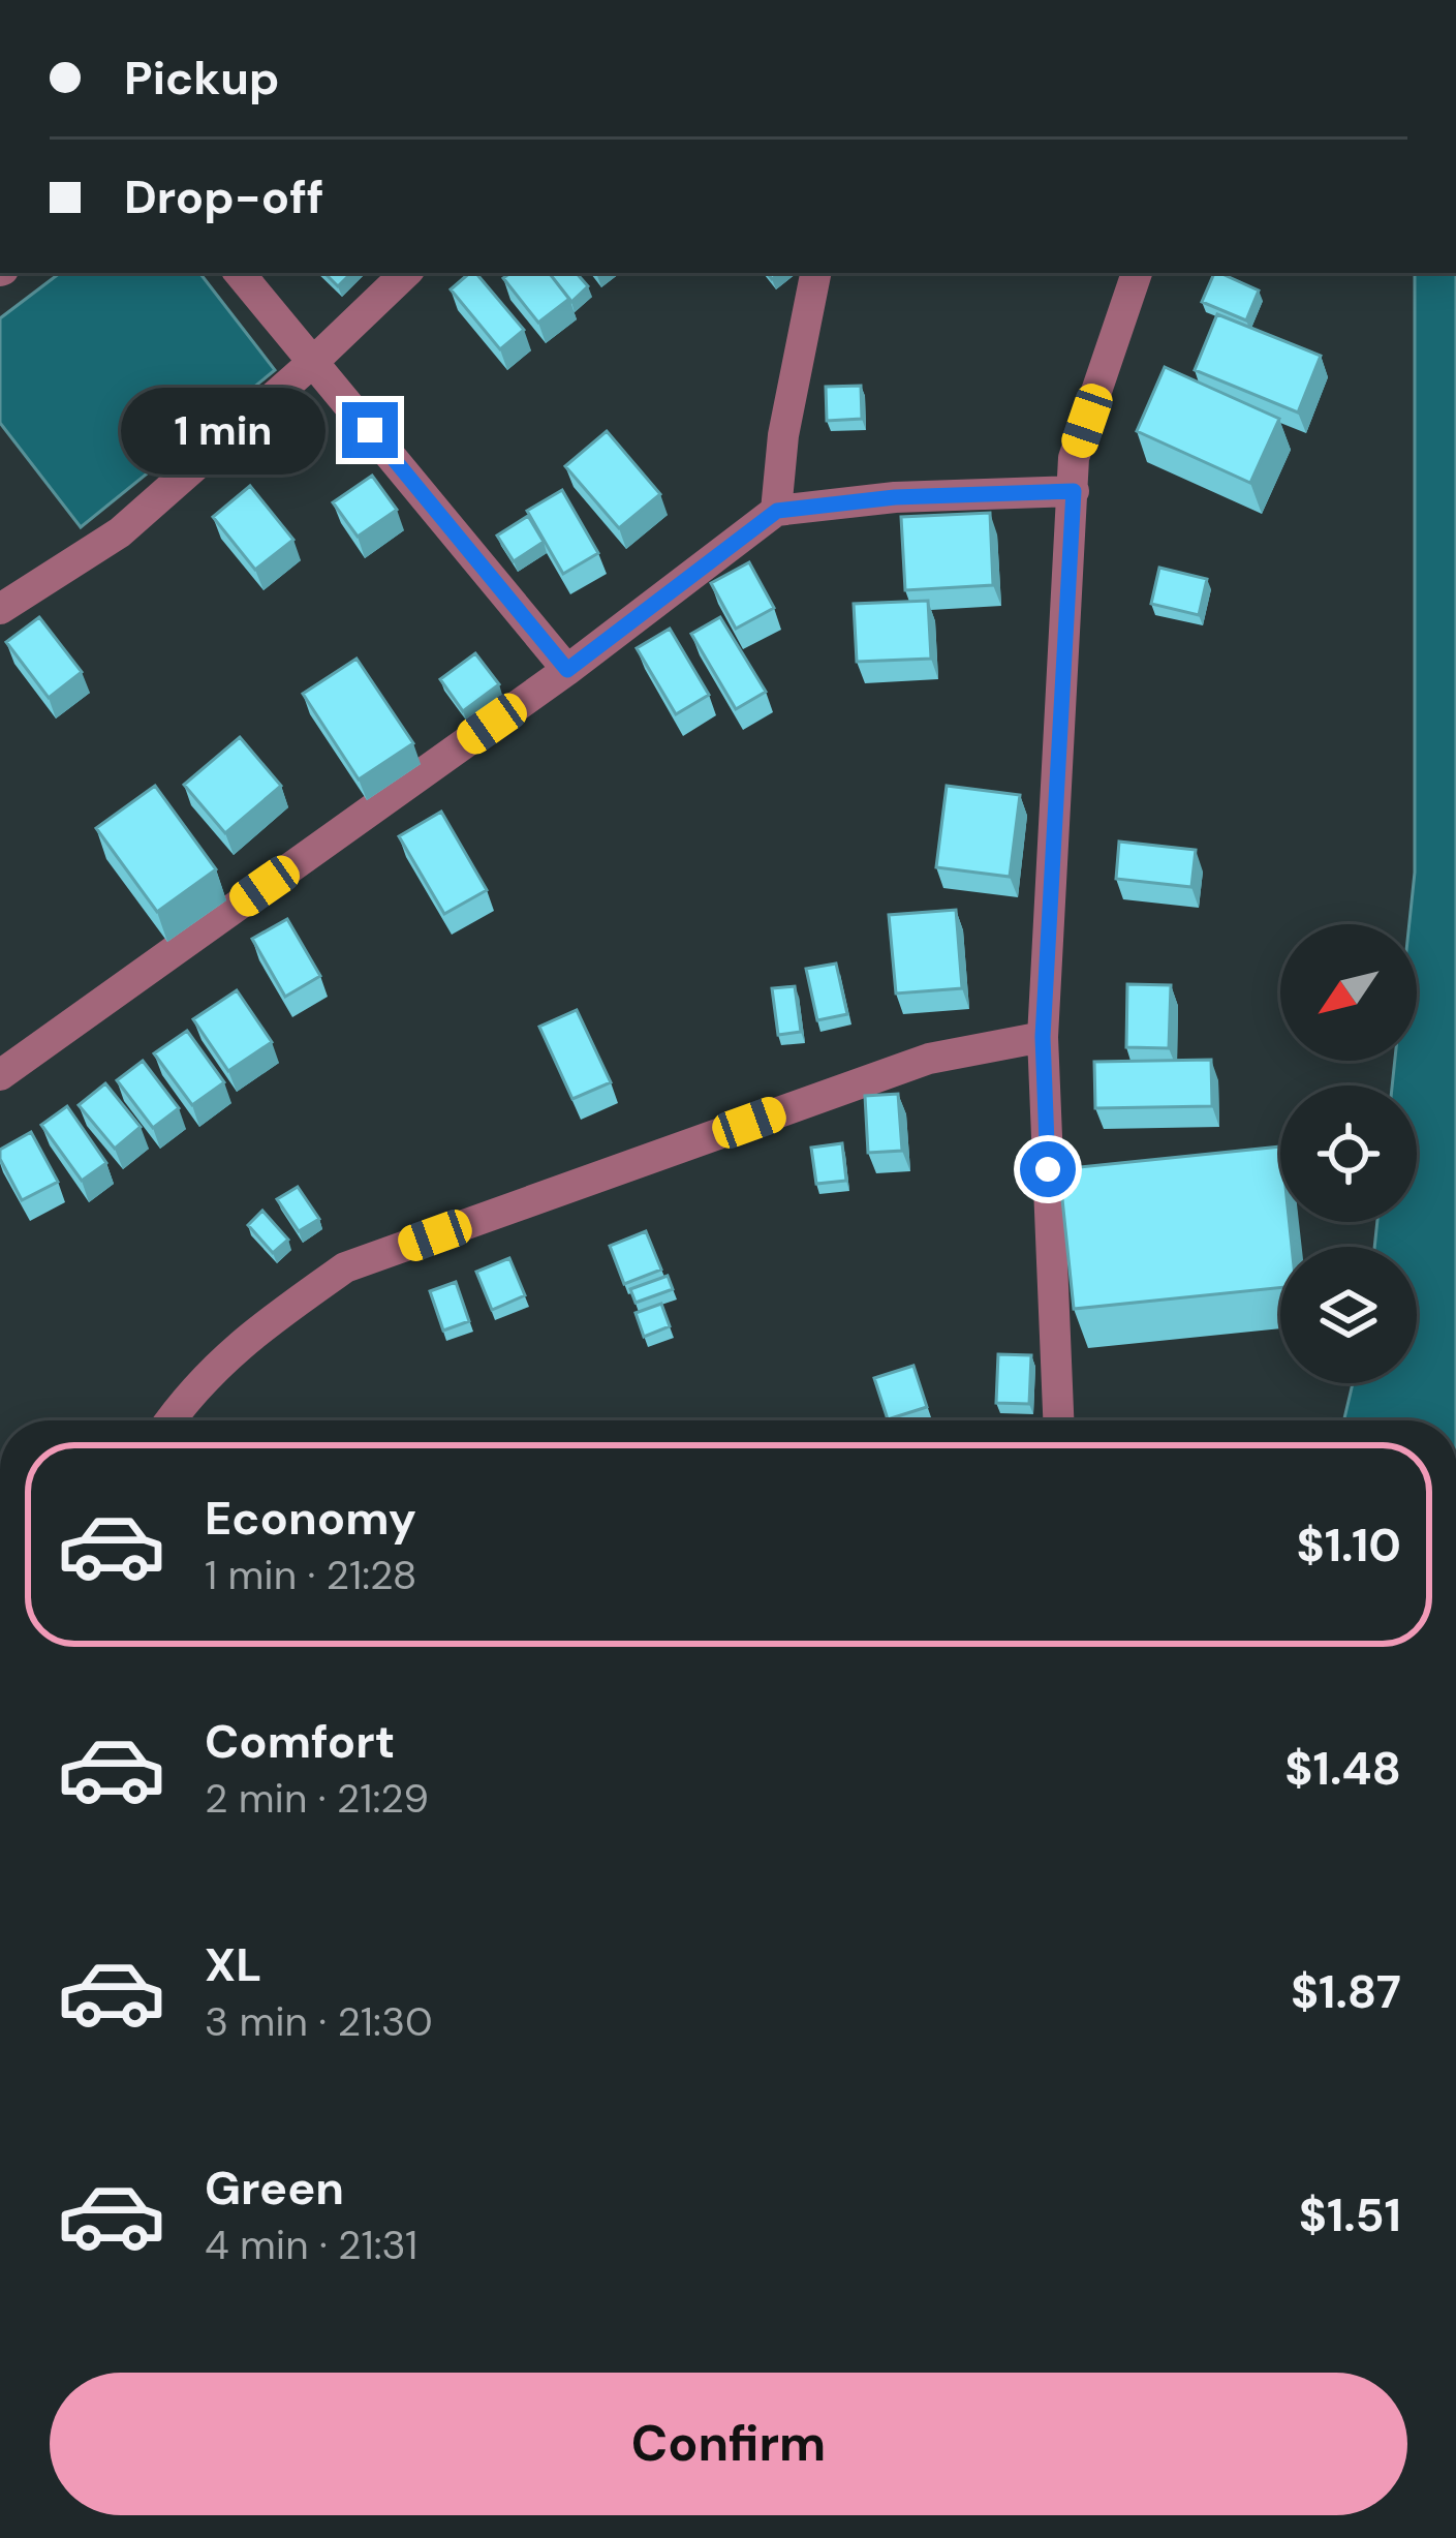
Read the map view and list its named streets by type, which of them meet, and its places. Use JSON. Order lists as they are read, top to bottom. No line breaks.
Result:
{"north":"bottom left","page":{"banner":["Pickup","Drop-off"],"bubble":"1 min","list":[{"name":"Economy","note":"1 min · 21:28","value":"$1.10"},{"name":"Comfort","note":"2 min · 21:29","value":"$1.48"},{"name":"XL","note":"3 min · 21:30","value":"$1.87"},{"name":"Green","note":"4 min · 21:31","value":"$1.51"}],"buttons":"Confirm"}}
